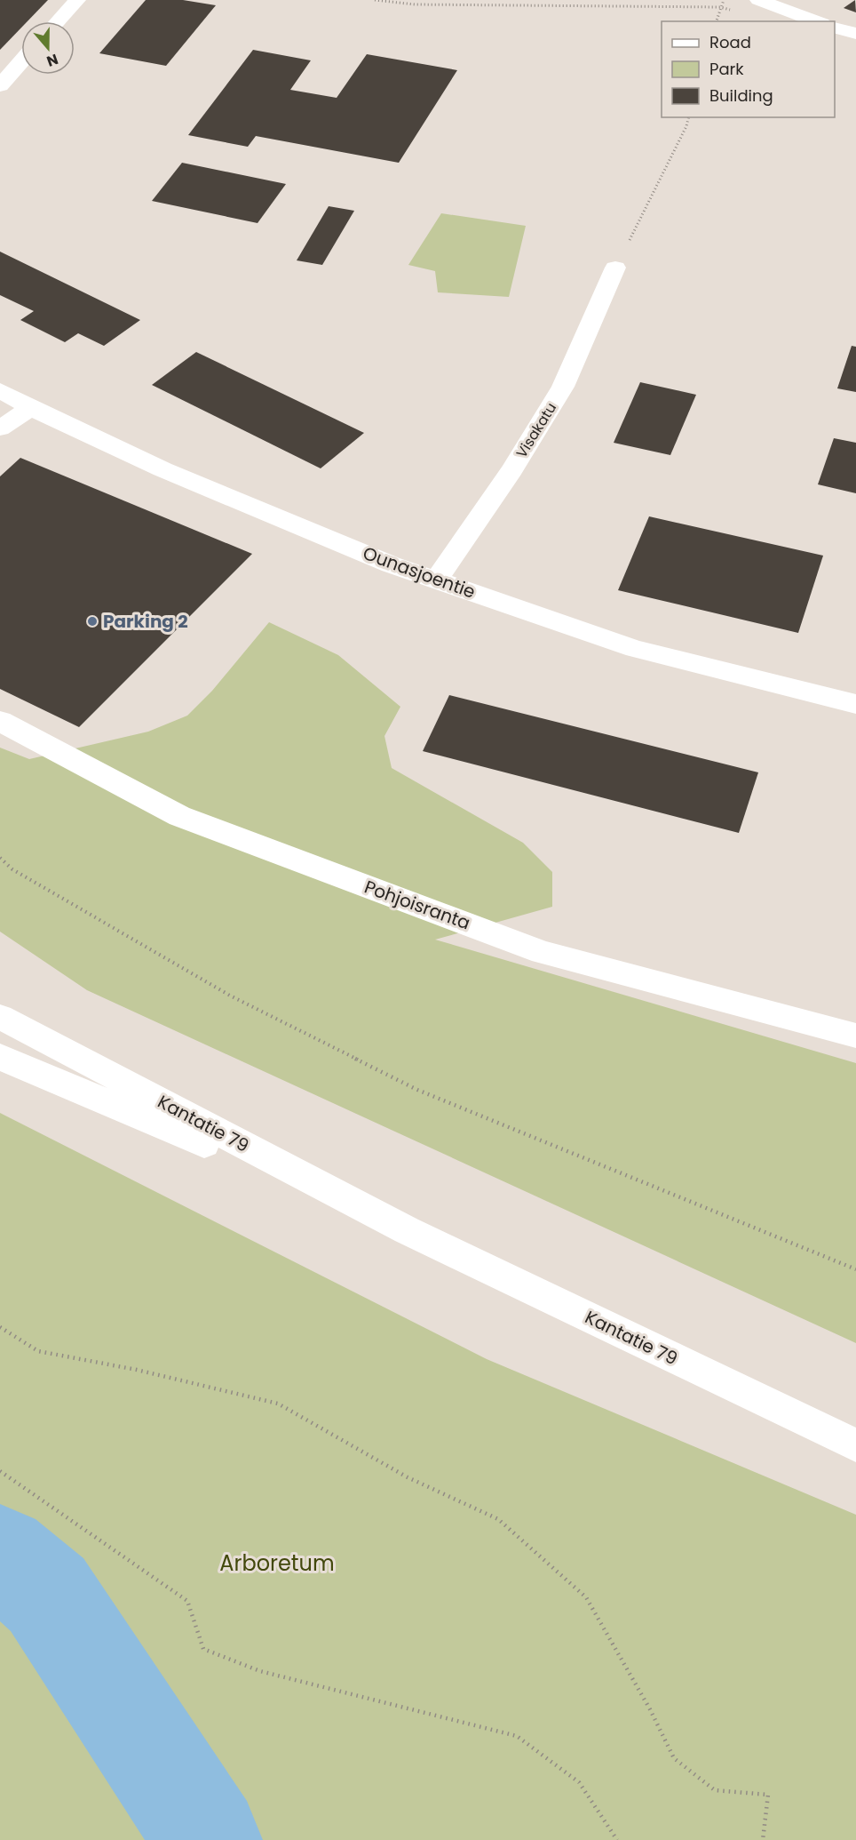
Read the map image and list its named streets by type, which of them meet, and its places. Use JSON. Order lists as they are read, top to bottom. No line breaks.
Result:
{"streets":{"street":["Visakatu","Ounasjoentie","Pohjoisranta","Kantatie 79"]},"crossings":[["Visakatu","Ounasjoentie"]],"parks":["Arboretum"],"places":["Parking 2"],"legend":["Road","Park","Building"],"north":"bottom"}
